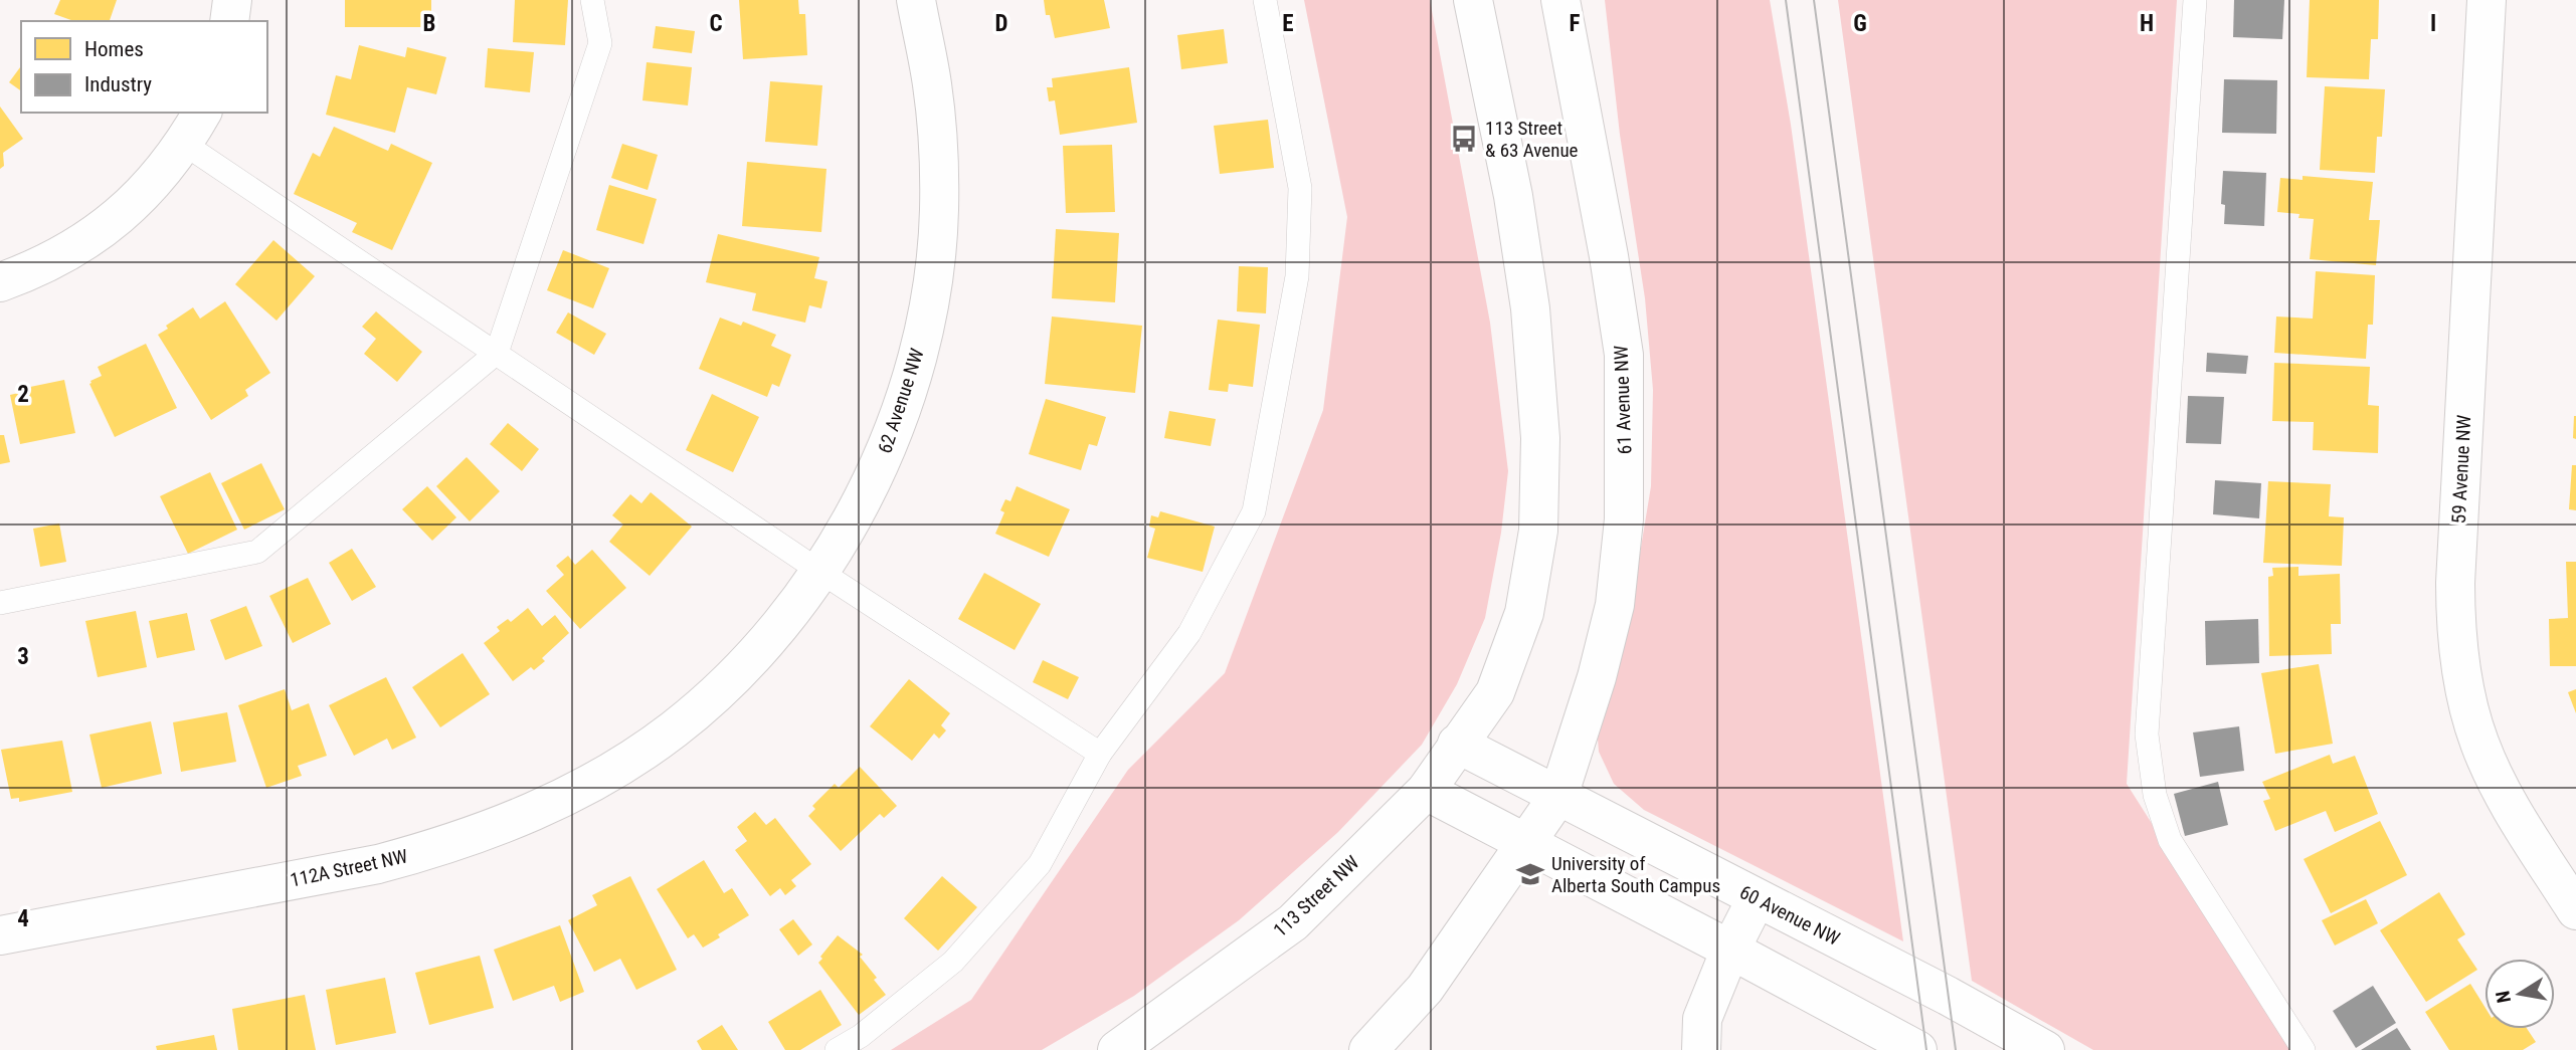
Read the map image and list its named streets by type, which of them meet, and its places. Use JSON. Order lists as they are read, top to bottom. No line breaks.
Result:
{"streets":{"street":["61 Avenue NW","62 Avenue NW","59 Avenue NW","112A Street NW","113 Street NW","60 Avenue NW"]},"crossings":[["61 Avenue NW","60 Avenue NW"],["62 Avenue NW","112A Street NW"],["113 Street NW","60 Avenue NW"]],"places":{"bus stop":["113 Street & 63 Avenue"],"school or university":["University of Alberta South Campus"]},"legend":["Homes","Industry"],"north":"left","grid":{"columns":["B","C","D","E","F","G","H","I"],"rows":["2","3","4"]}}
